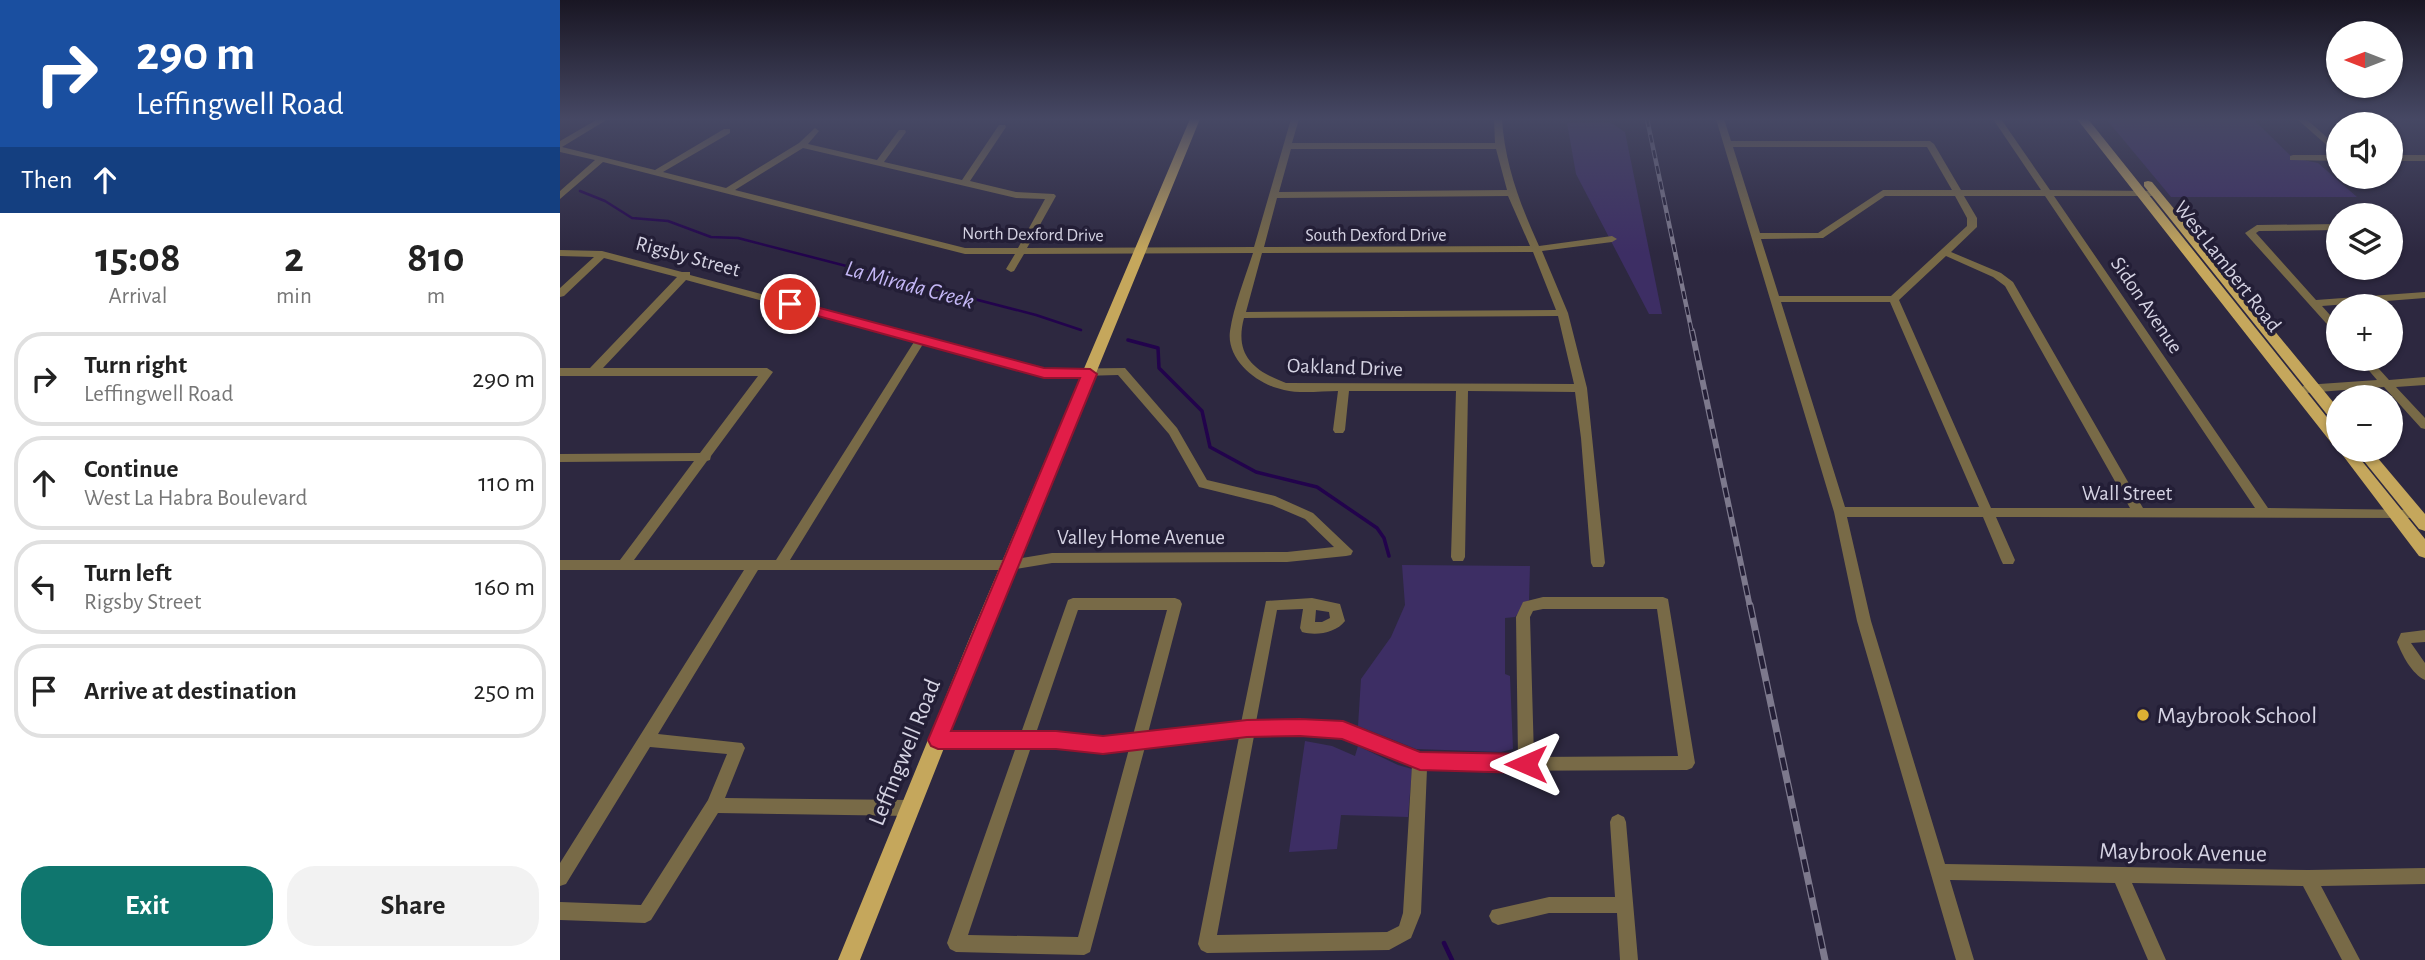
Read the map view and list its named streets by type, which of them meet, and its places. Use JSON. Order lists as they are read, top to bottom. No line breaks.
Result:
{"streets":{"main road":["West Lambert Road","Leffingwell Road"],"street":["North Dexford Drive","South Dexford Drive","Rigsby Street","Sidon Avenue","Oakland Drive","Wall Street","Valley Home Avenue","Maybrook Avenue"]},"crossings":[["North Dexford Drive","South Dexford Drive"],["North Dexford Drive","Leffingwell Road"],["South Dexford Drive","Oakland Drive"],["South Dexford Drive","Leffingwell Road"],["Rigsby Street","Valley Home Avenue"],["Rigsby Street","Leffingwell Road"],["Sidon Avenue","Wall Street"],["Valley Home Avenue","Leffingwell Road"]],"water":["La Mirada Creek"],"places":["Maybrook School"],"north":"left","page":{"turn":["290 m","Leffingwell Road"],"map_buttons":["+","−"],"then":"Then","eta":["15:08","Arrival","2","min","810","m"],"list":[{"name":"Turn right","note":"Leffingwell Road","value":"290 m"},{"name":"Continue","note":"West La Habra Boulevard","value":"110 m"},{"name":"Turn left","note":"Rigsby Street","value":"160 m"},{"name":"Arrive at destination","value":"250 m"}],"buttons":["Exit","Share"]}}
